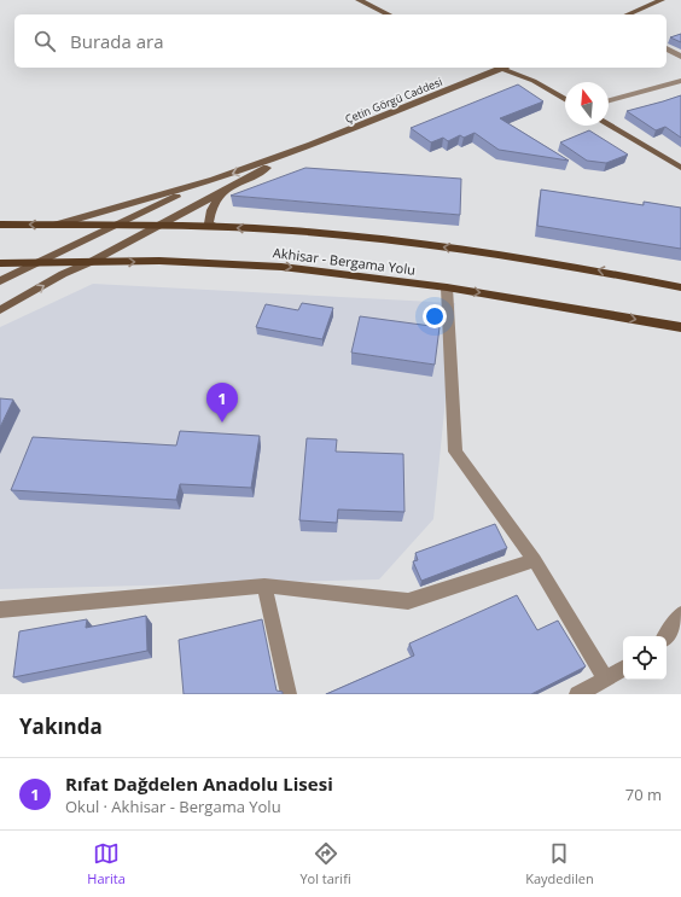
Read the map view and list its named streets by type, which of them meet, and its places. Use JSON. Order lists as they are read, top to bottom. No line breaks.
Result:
{"streets":{"main road":["Çetin Görgü Caddesi","Akhisar - Bergama Yolu"]},"north":"top","page":{"search":"Burada ara","pins":"1","heading":"Yakında","list":[{"mark":"1","name":"Rıfat Dağdelen Anadolu Lisesi","note":"Okul · Akhisar - Bergama Yolu","value":"70 m"}],"nav":["Harita","Yol tarifi","Kaydedilen"]}}
